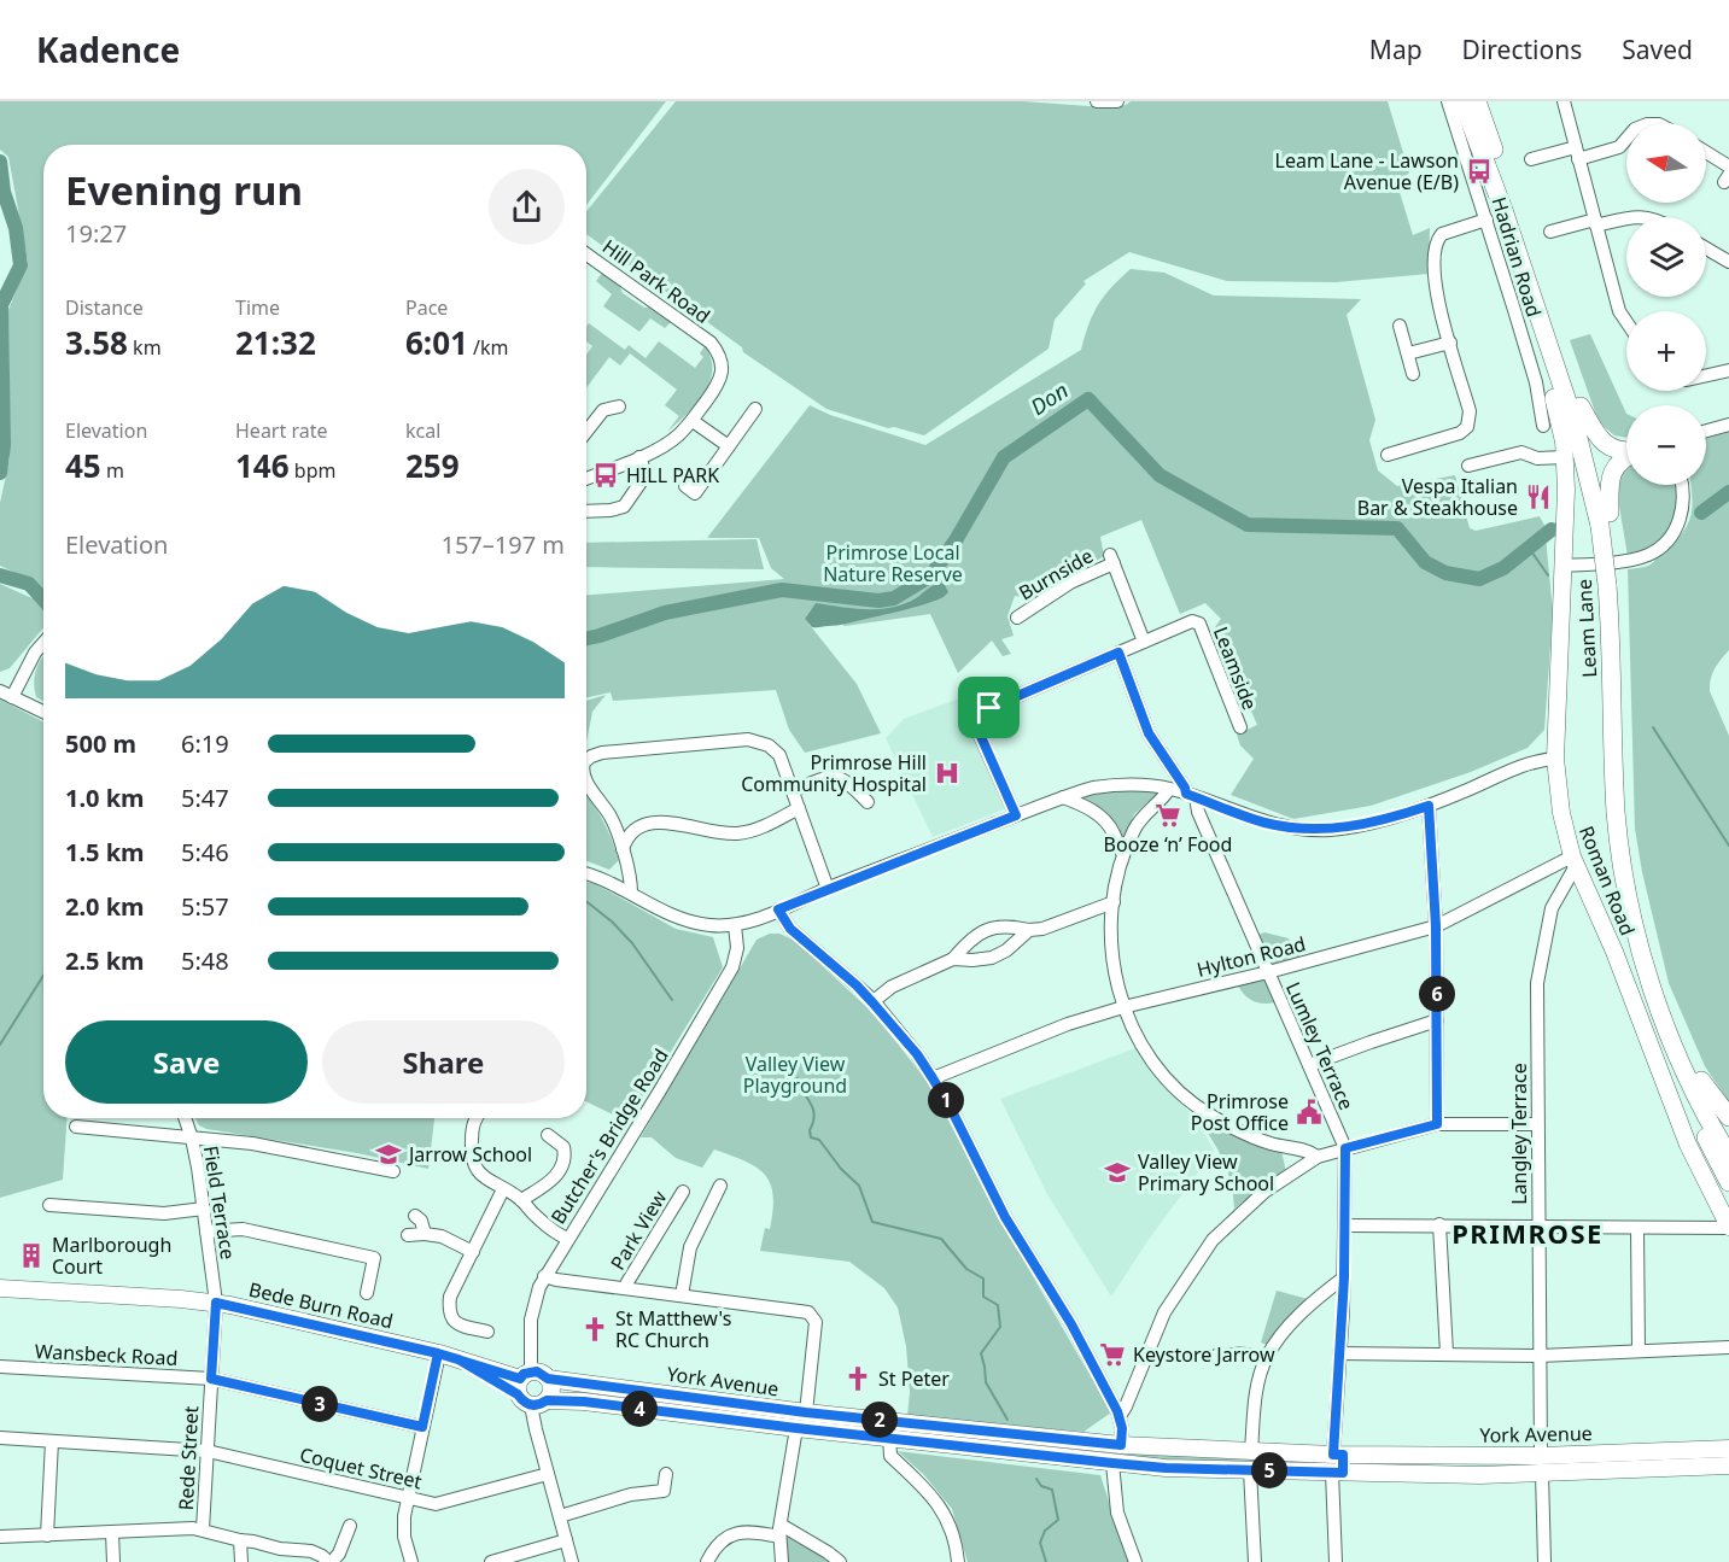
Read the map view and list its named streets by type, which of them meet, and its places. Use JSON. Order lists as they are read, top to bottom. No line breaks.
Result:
{"streets":{"highway":["Leam Lane"],"main road":["Roman Road","Bede Burn Road","York Avenue"],"street":["Hadrian Road","Hill Park Road","Burnside","Leamside","Hylton Road","Lumley Terrace","Langley Terrace","Butcher's Bridge Road","Field Terrace","Park View","Wansbeck Road","Rede Street","Coquet Street"]},"crossings":[["Burnside","Leamside"],["Roman Road","Hylton Road"],["Roman Road","Langley Terrace"],["Hylton Road","Lumley Terrace"],["Hylton Road","Langley Terrace"],["Langley Terrace","York Avenue"],["Butcher's Bridge Road","Bede Burn Road"],["Butcher's Bridge Road","York Avenue"],["Butcher's Bridge Road","Coquet Street"],["Field Terrace","Bede Burn Road"],["Field Terrace","Rede Street"],["Bede Burn Road","York Avenue"],["Bede Burn Road","Rede Street"],["Wansbeck Road","Rede Street"],["Rede Street","Coquet Street"]],"districts":["PRIMROSE"],"water":["Don"],"parks":["Primrose Local Nature Reserve","Valley View Playground"],"places":{"bus stop":["Leam Lane - Lawson Avenue (E/B)","HILL PARK"],"restaurant":["Vespa Italian Bar & Steakhouse"],"hospital":["Primrose Hill Community Hospital"],"supermarket":["Booze ‘n’ Food","Keystore Jarrow"],"public building":["Primrose Post Office"],"school or university":["Jarrow School","Valley View Primary School"],"building":["Marlborough Court"],"church":["St Matthew's RC Church","St Peter"]},"north":"left","page":{"header":"Kadence","nav":["Map","Directions","Saved"],"map_buttons":["+","−"],"heading":["Evening run","19:27"],"stats":[["Distance","3.58 km"],["Time","21:32"],["Pace","6:01 /km"],["Elevation","45 m"],["Heart rate","146 bpm"],["kcal","259"]],"chart":["Elevation","157–197 m"],"list":[{"name":"500 m","note":"6:19"},{"name":"1.0 km","note":"5:47"},{"name":"1.5 km","note":"5:46"},{"name":"2.0 km","note":"5:57"},{"name":"2.5 km","note":"5:48"}],"pins":["6","1","3","4","2","5"],"buttons":["Save","Share"]}}
